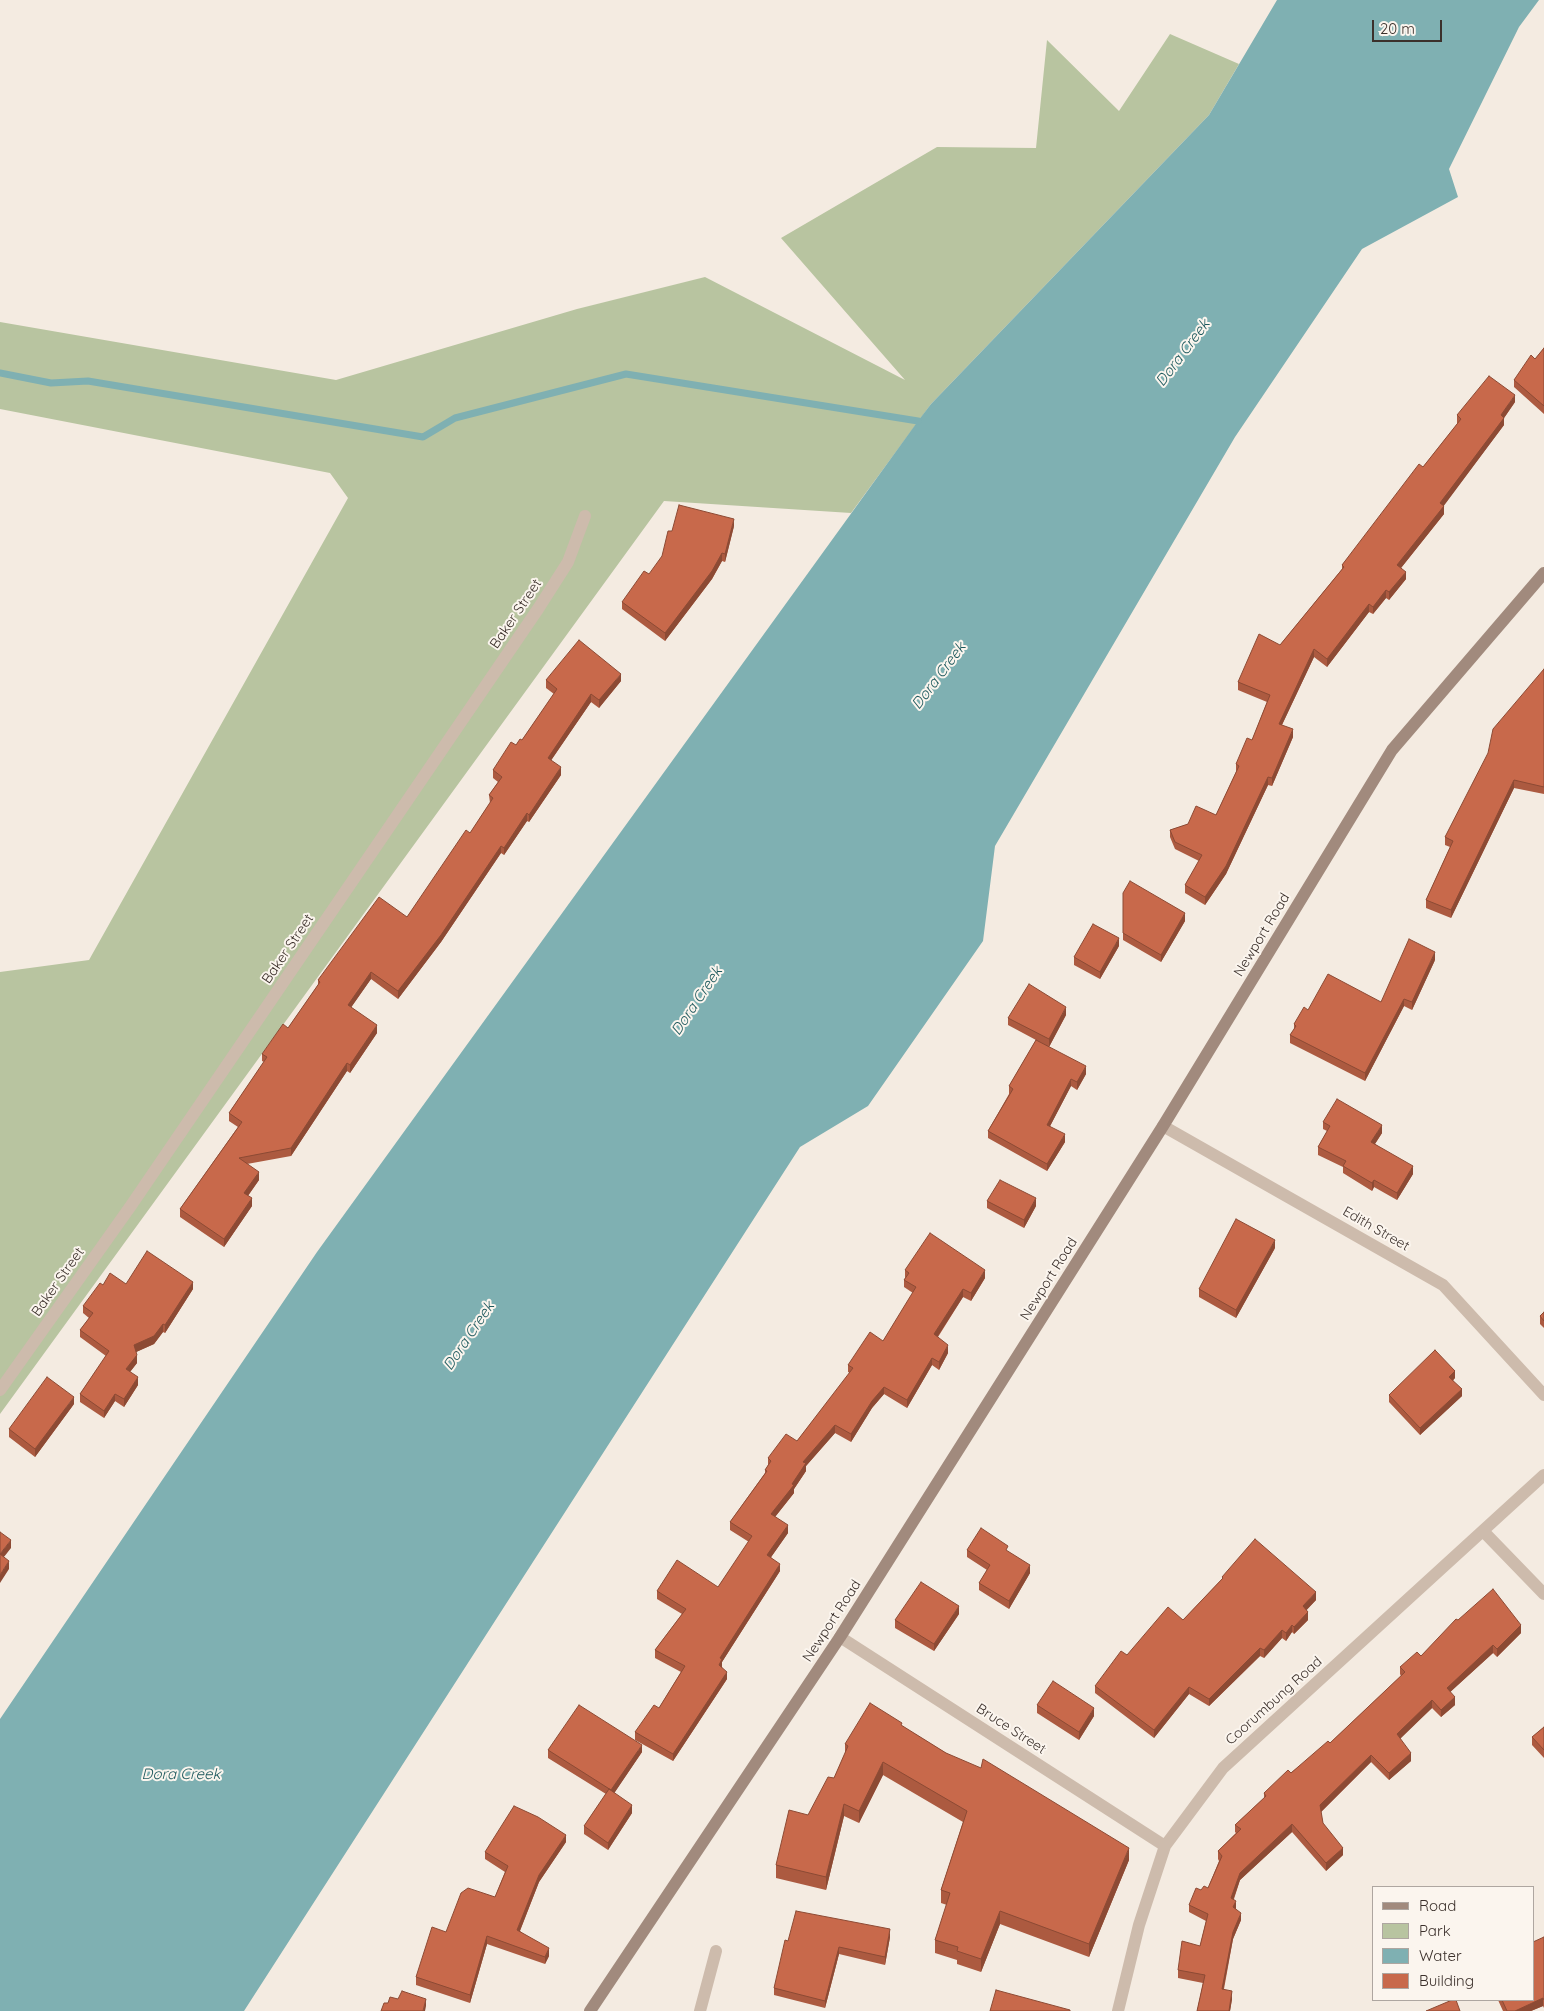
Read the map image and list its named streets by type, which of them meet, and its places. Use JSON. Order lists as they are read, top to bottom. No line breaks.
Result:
{"streets":{"street":["Baker Street","Newport Road","Edith Street","Coorumbung Road","Bruce Street"]},"crossings":[["Newport Road","Edith Street"],["Newport Road","Bruce Street"],["Coorumbung Road","Bruce Street"]],"water":["Dora Creek"],"legend":["Road","Park","Water","Building"],"scale_bar":"20 m"}
